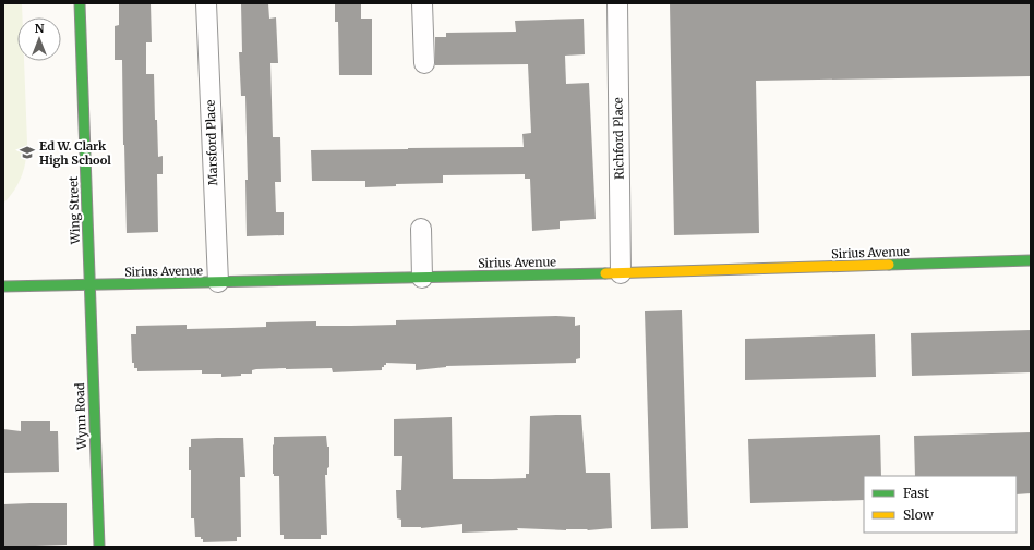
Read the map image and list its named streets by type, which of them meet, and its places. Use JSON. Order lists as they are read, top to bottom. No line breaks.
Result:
{"streets":{"street":["Richford Place","Marsford Place","Wing Street","Sirius Avenue","Wynn Road"]},"crossings":[["Richford Place","Sirius Avenue"],["Marsford Place","Sirius Avenue"],["Wing Street","Sirius Avenue"],["Wing Street","Wynn Road"],["Sirius Avenue","Wynn Road"]],"places":{"school or university":["Ed W. Clark High School"]},"legend":["Fast","Slow"],"north":"top"}
